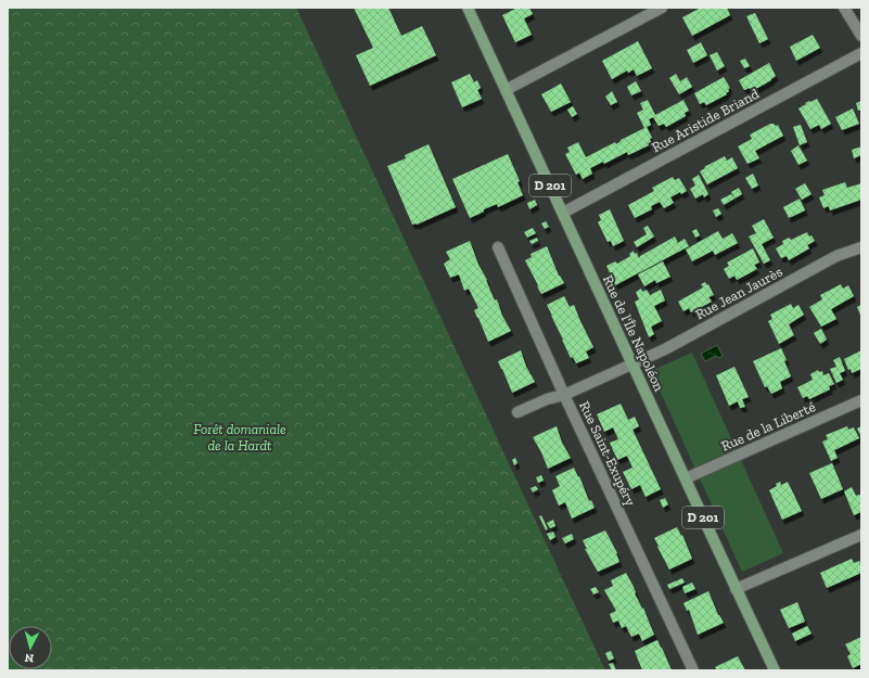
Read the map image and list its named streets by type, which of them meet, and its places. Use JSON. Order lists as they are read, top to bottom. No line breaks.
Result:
{"streets":{"main road":["D 201","Rue de l'Île Napoléon"],"street":["Rue Aristide Briand","Rue Jean Jaurès","Rue de la Liberté","Rue Saint-Exupéry"]},"crossings":[["Rue Aristide Briand","Rue de l'Île Napoléon"],["Rue Jean Jaurès","Rue de l'Île Napoléon"],["Rue Jean Jaurès","Rue Saint-Exupéry"],["Rue de l'Île Napoléon","Rue de la Liberté"]],"parks":["Forêt domaniale de la Hardt"],"north":"bottom"}
